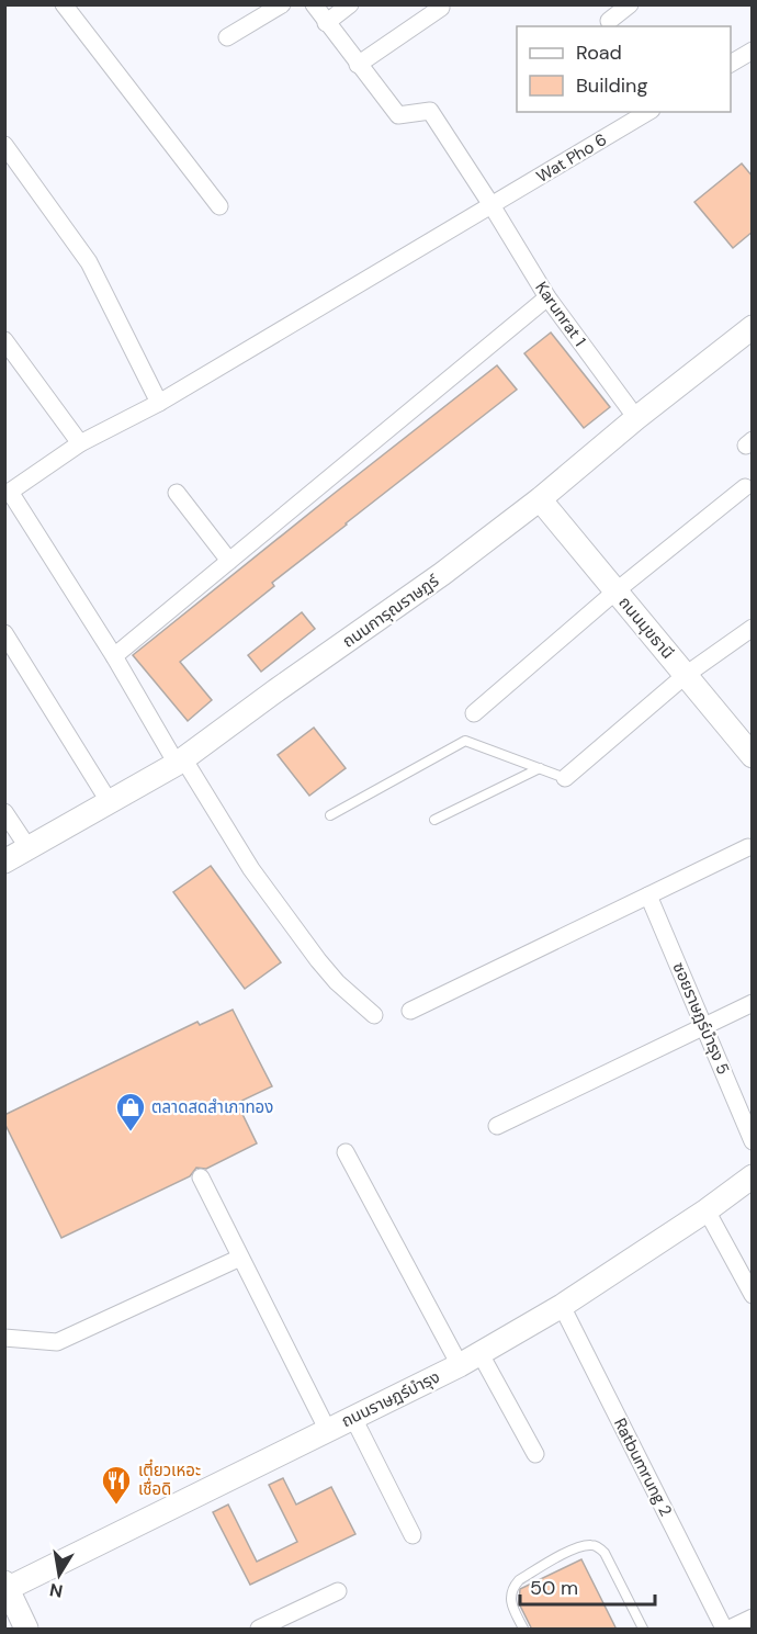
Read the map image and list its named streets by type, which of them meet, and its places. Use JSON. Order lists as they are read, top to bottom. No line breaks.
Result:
{"streets":{"street":["Wat Pho 6","Karunrat 1","ถนนการุณราษฏร์","ถนนมุขธานี","ซอยราษฎร์บำรุง 5","ถนนราษฎร์บำรุง","Ratbumrung 2"]},"crossings":[["Wat Pho 6","Karunrat 1"],["Karunrat 1","ถนนการุณราษฏร์"],["ถนนการุณราษฏร์","ถนนมุขธานี"],["ถนนราษฎร์บำรุง","Ratbumrung 2"]],"places":{"shop":["ตลาดสดสำเภาทอง"],"restaurant":["เตี๋ยวเหอะ เชื่อดิ"]},"legend":["Road","Building"],"scale_bar":"50 m","north":"bottom"}
